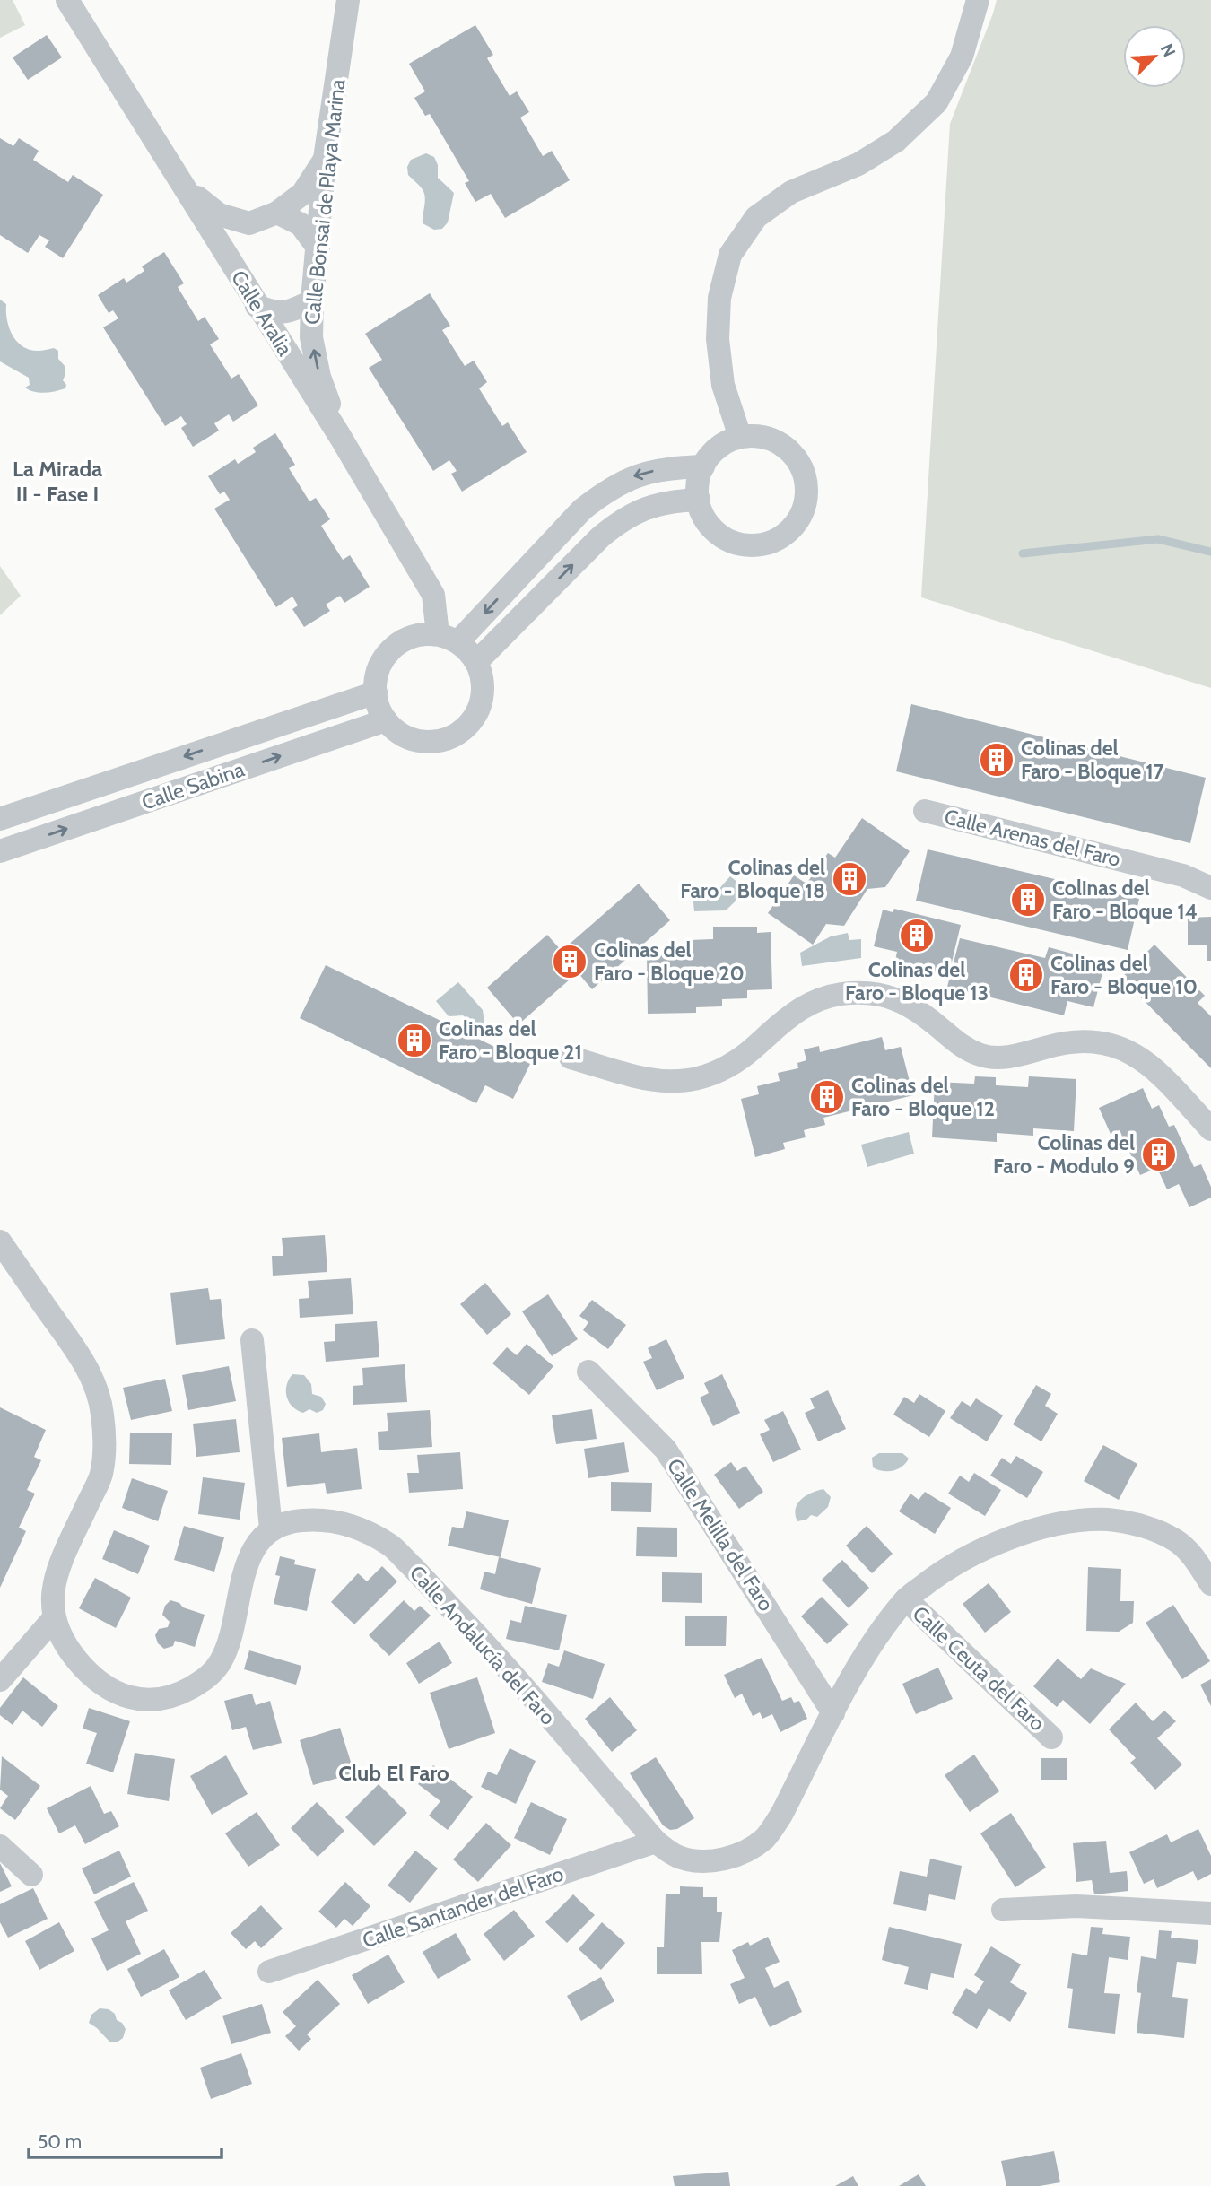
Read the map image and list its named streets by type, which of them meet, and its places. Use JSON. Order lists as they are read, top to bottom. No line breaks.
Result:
{"streets":{"street":["Calle Bonsai de Playa Marina","Calle Aralia","Calle Sabina","Calle Arenas del Faro","Calle Melilla del Faro","Calle Andalucía del Faro","Calle Ceuta del Faro","Calle Santander del Faro"]},"crossings":[["Calle Bonsai de Playa Marina","Calle Aralia"],["Calle Aralia","Calle Sabina"],["Calle Melilla del Faro","Calle Andalucía del Faro"],["Calle Andalucía del Faro","Calle Ceuta del Faro"],["Calle Andalucía del Faro","Calle Santander del Faro"]],"districts":["La Mirada II - Fase I","Club El Faro"],"places":{"building":["Colinas del Faro - Bloque 17","Colinas del Faro - Bloque 18","Colinas del Faro - Bloque 14","Colinas del Faro - Bloque 13","Colinas del Faro - Bloque 20","Colinas del Faro - Bloque 10","Colinas del Faro - Bloque 21","Colinas del Faro - Bloque 12","Colinas del Faro - Modulo 9"]},"scale_bar":"50 m","north":"top right"}
